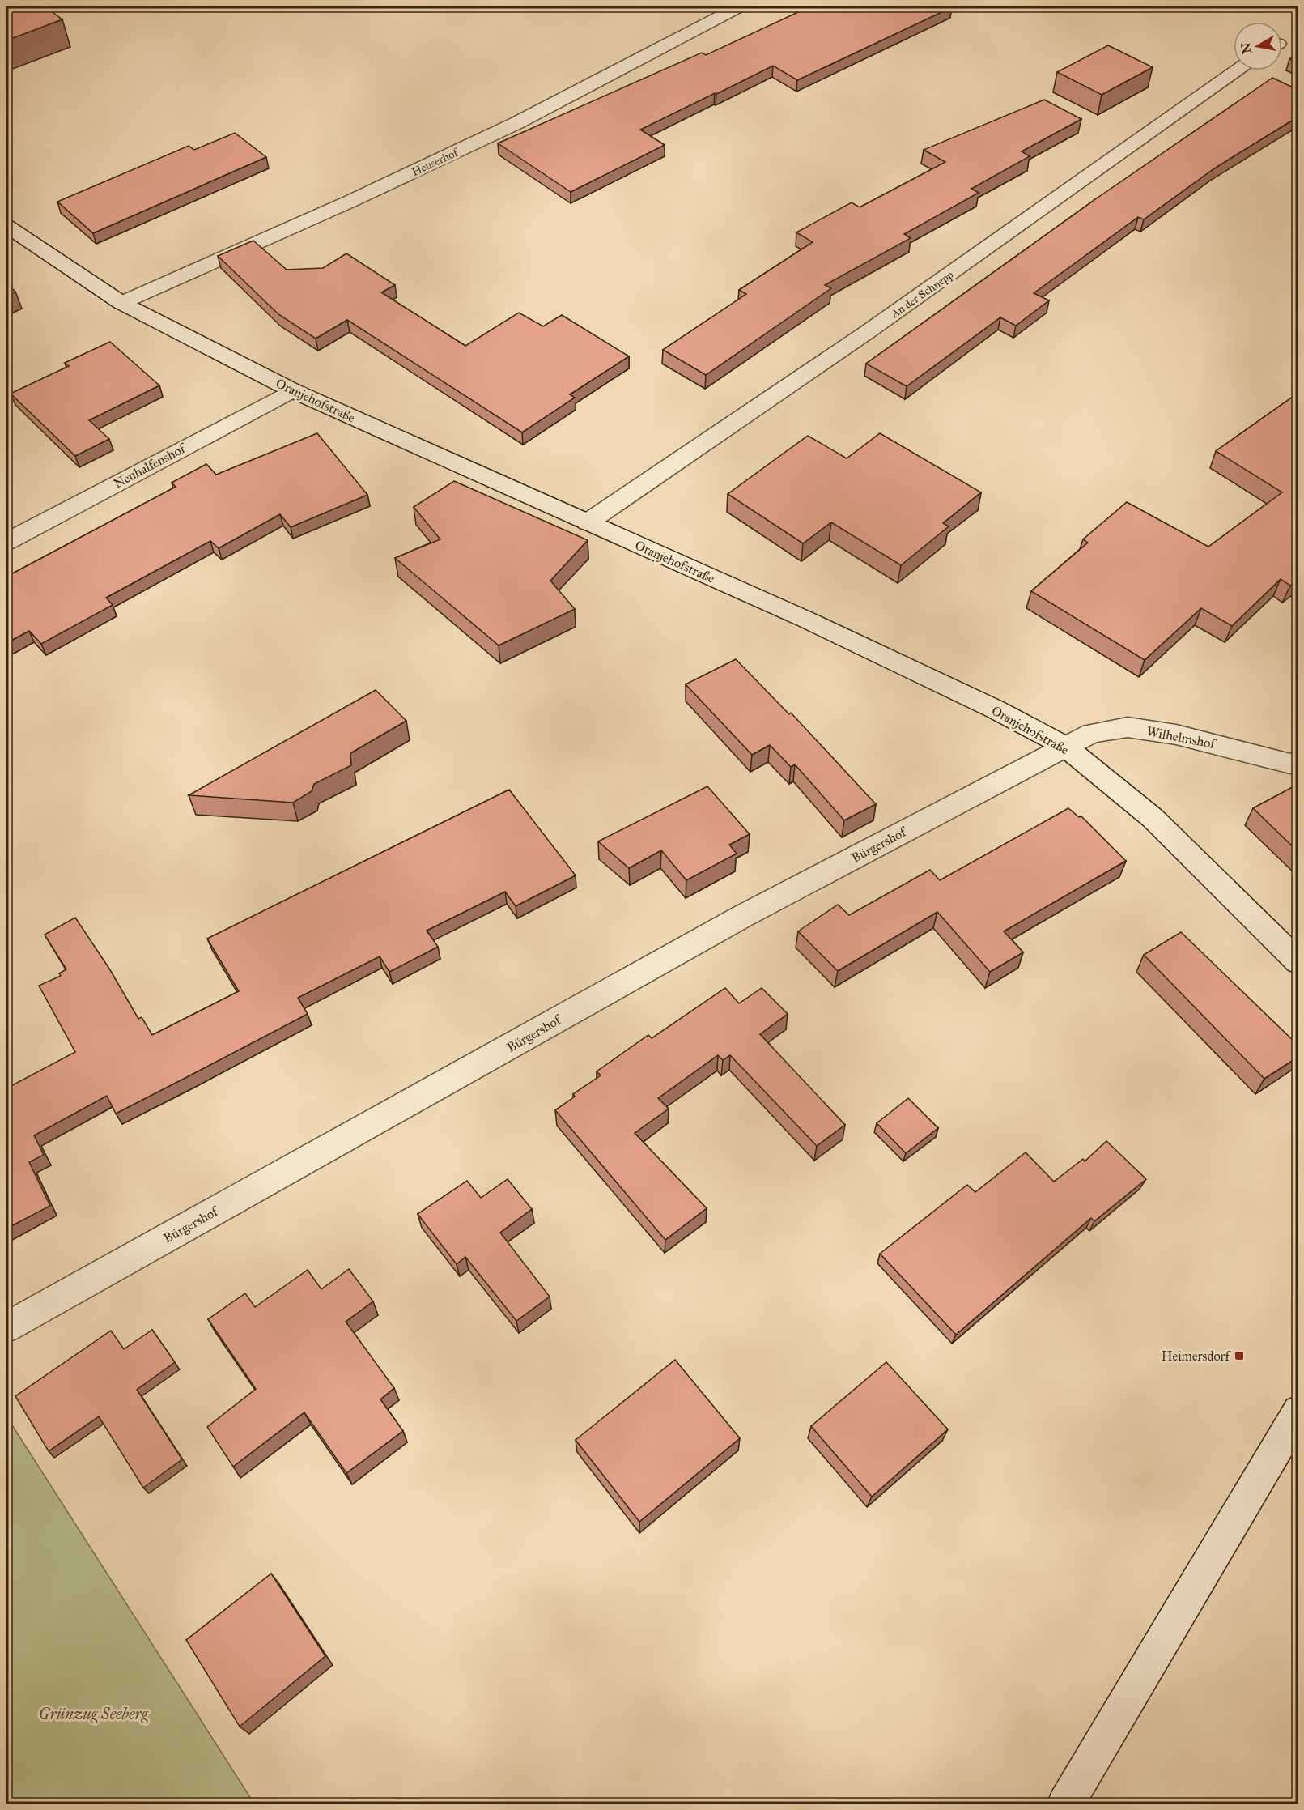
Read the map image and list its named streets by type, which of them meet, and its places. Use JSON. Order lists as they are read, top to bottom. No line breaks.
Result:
{"streets":{"street":["Heuserhof","An der Schnepp","Oranjehofstraße","Neuhalfenshof","Wilhelmshof","Bürgershof"]},"crossings":[["Heuserhof","Oranjehofstraße"],["An der Schnepp","Oranjehofstraße"],["Oranjehofstraße","Neuhalfenshof"],["Oranjehofstraße","Wilhelmshof"],["Oranjehofstraße","Bürgershof"],["Wilhelmshof","Bürgershof"]],"parks":["Grünzug Seeberg"],"places":{"transit":["Heimersdorf"]},"north":"left"}
